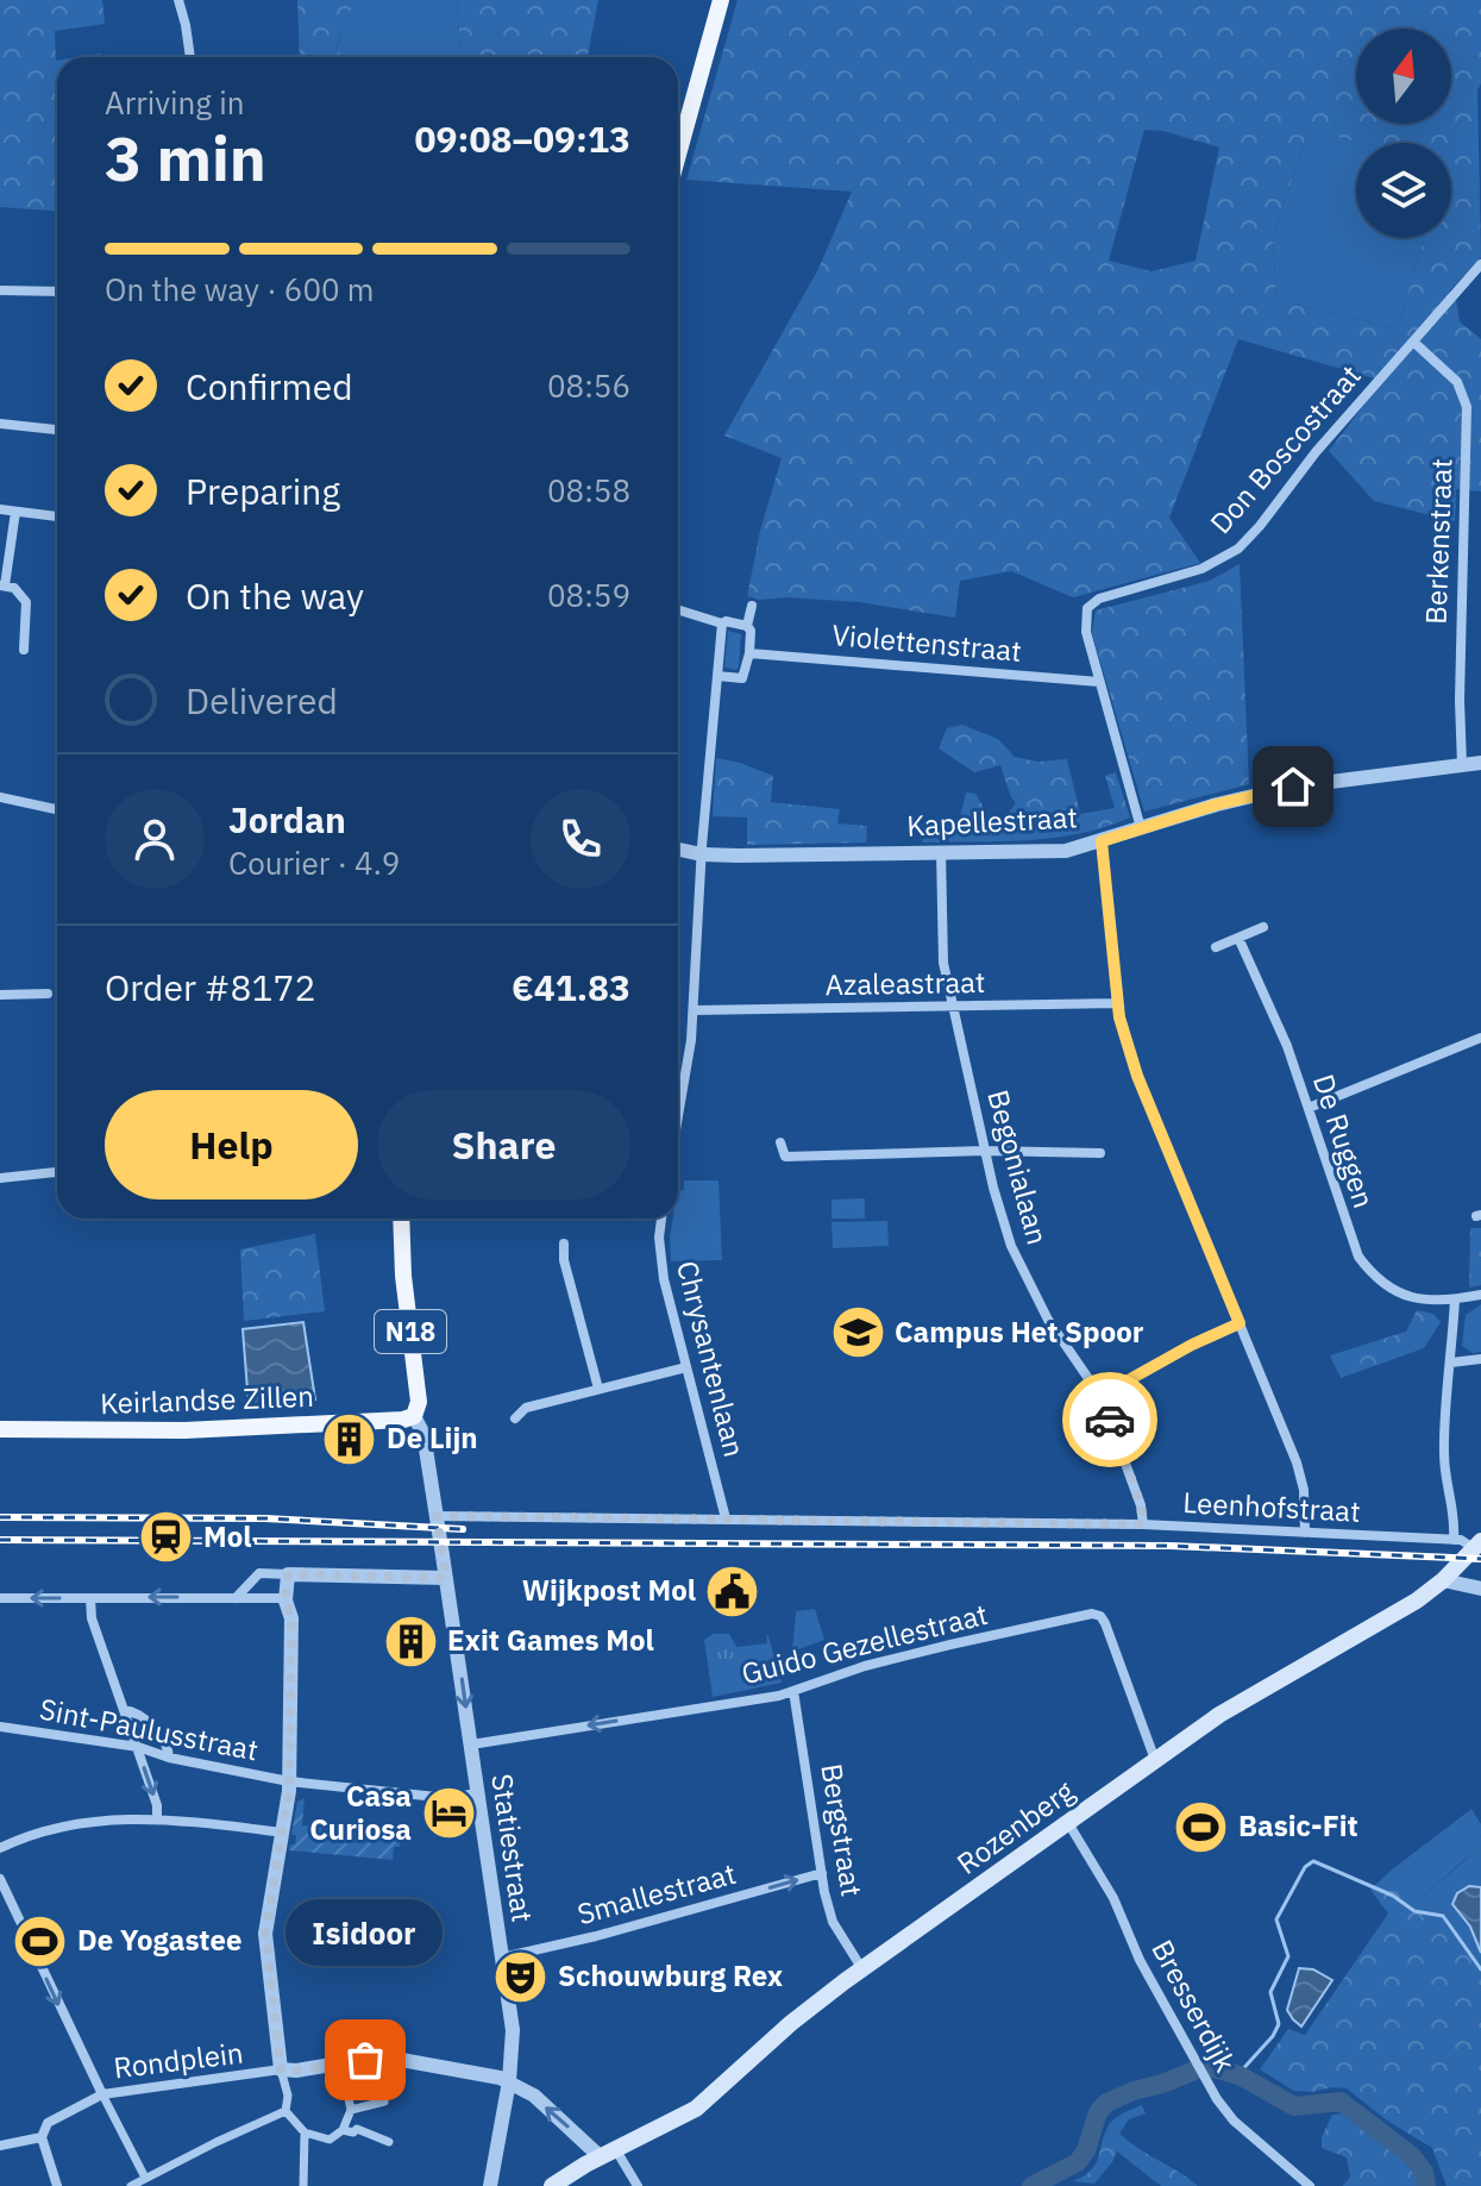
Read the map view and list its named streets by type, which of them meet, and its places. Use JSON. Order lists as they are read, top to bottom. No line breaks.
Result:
{"streets":{"main road":["N18","Keirlandse Zillen","Rozenberg"],"street":["Don Boscostraat","Berkenstraat","Violettenstraat","Kapellestraat","Azaleastraat","De Ruggen","Begonialaan","Chrysantenlaan","Leenhofstraat","Guido Gezellestraat","Sint-Paulusstraat","Bergstraat","Statiestraat","Smallestraat","Bresserdijk","Rondplein"]},"crossings":[["Don Boscostraat","Berkenstraat"],["Don Boscostraat","Violettenstraat"],["Don Boscostraat","Kapellestraat"],["Berkenstraat","Kapellestraat"],["Kapellestraat","Begonialaan"],["Azaleastraat","Begonialaan"],["Begonialaan","Leenhofstraat"],["N18","Keirlandse Zillen"],["N18","Leenhofstraat"],["N18","Statiestraat"],["Chrysantenlaan","Leenhofstraat"],["Leenhofstraat","Rozenberg"],["Leenhofstraat","Statiestraat"],["Guido Gezellestraat","Rozenberg"],["Guido Gezellestraat","Bergstraat"],["Guido Gezellestraat","Statiestraat"],["Sint-Paulusstraat","Statiestraat"],["Rozenberg","Bergstraat"],["Rozenberg","Bresserdijk"],["Bergstraat","Smallestraat"],["Statiestraat","Smallestraat"]],"one_way":["Guido Gezellestraat","Smallestraat"],"places":{"school or university":["Campus Het Spoor"],"building":["De Lijn","Exit Games Mol"],"station":["Mol"],"public building":["Wijkpost Mol"],"hotel":["Casa Curiosa"],"sports":["Basic-Fit","De Yogastee"],"theatre":["Schouwburg Rex"],"other":["Isidoor"]},"north":"top","page":{"heading":["3 min","Arriving in","09:08–09:13"],"panel":["Jordan","Courier · 4.9","Order #8172","€41.83"],"bar":"On the way · 600 m","list":[["Confirmed","08:56"],["Preparing","08:58"],["On the way","08:59"],"Delivered"],"buttons":["Help","Share"],"bubble":"Isidoor"}}
